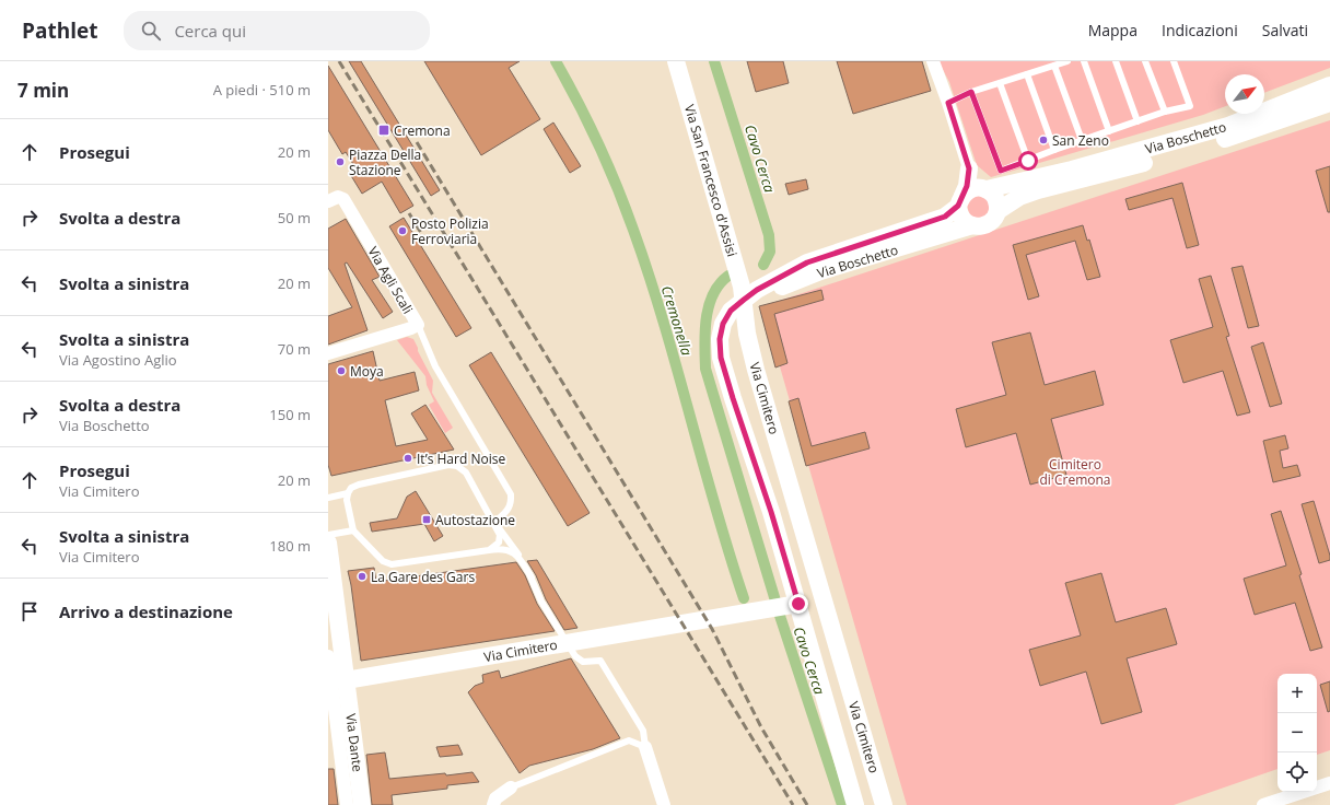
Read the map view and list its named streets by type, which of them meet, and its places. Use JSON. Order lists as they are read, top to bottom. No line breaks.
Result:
{"streets":{"street":["Via Boschetto","Via San Francesco d'Assisi","Via Agli Scali","Via Cimitero","Via Dante"]},"crossings":[["Via Boschetto","Via San Francesco d'Assisi"],["Via Boschetto","Via Cimitero"],["Via San Francesco d'Assisi","Via Cimitero"],["Via Cimitero","Via Dante"]],"water":["Cavo Cerca","Cremonella"],"parks":["Cimitero di Cremona"],"places":{"transit":["Cremona","Autostazione"],"other":["San Zeno","Piazza Della Stazione","Posto Polizia Ferroviaria","Moya","It’s Hard Noise","La Gare des Gars"]},"north":"top right","page":{"header":"Pathlet","search":"Cerca qui","nav":["Mappa","Indicazioni","Salvati"],"heading":["7 min","A piedi · 510 m"],"list":[["Prosegui","20 m"],["Svolta a destra","50 m"],["Svolta a sinistra","20 m"],["Svolta a sinistra","Via Agostino Aglio","70 m"],["Svolta a destra","Via Boschetto","150 m"],["Prosegui","Via Cimitero","20 m"],["Svolta a sinistra","Via Cimitero","180 m"],"Arrivo a destinazione"],"map_buttons":["+","−"]}}
